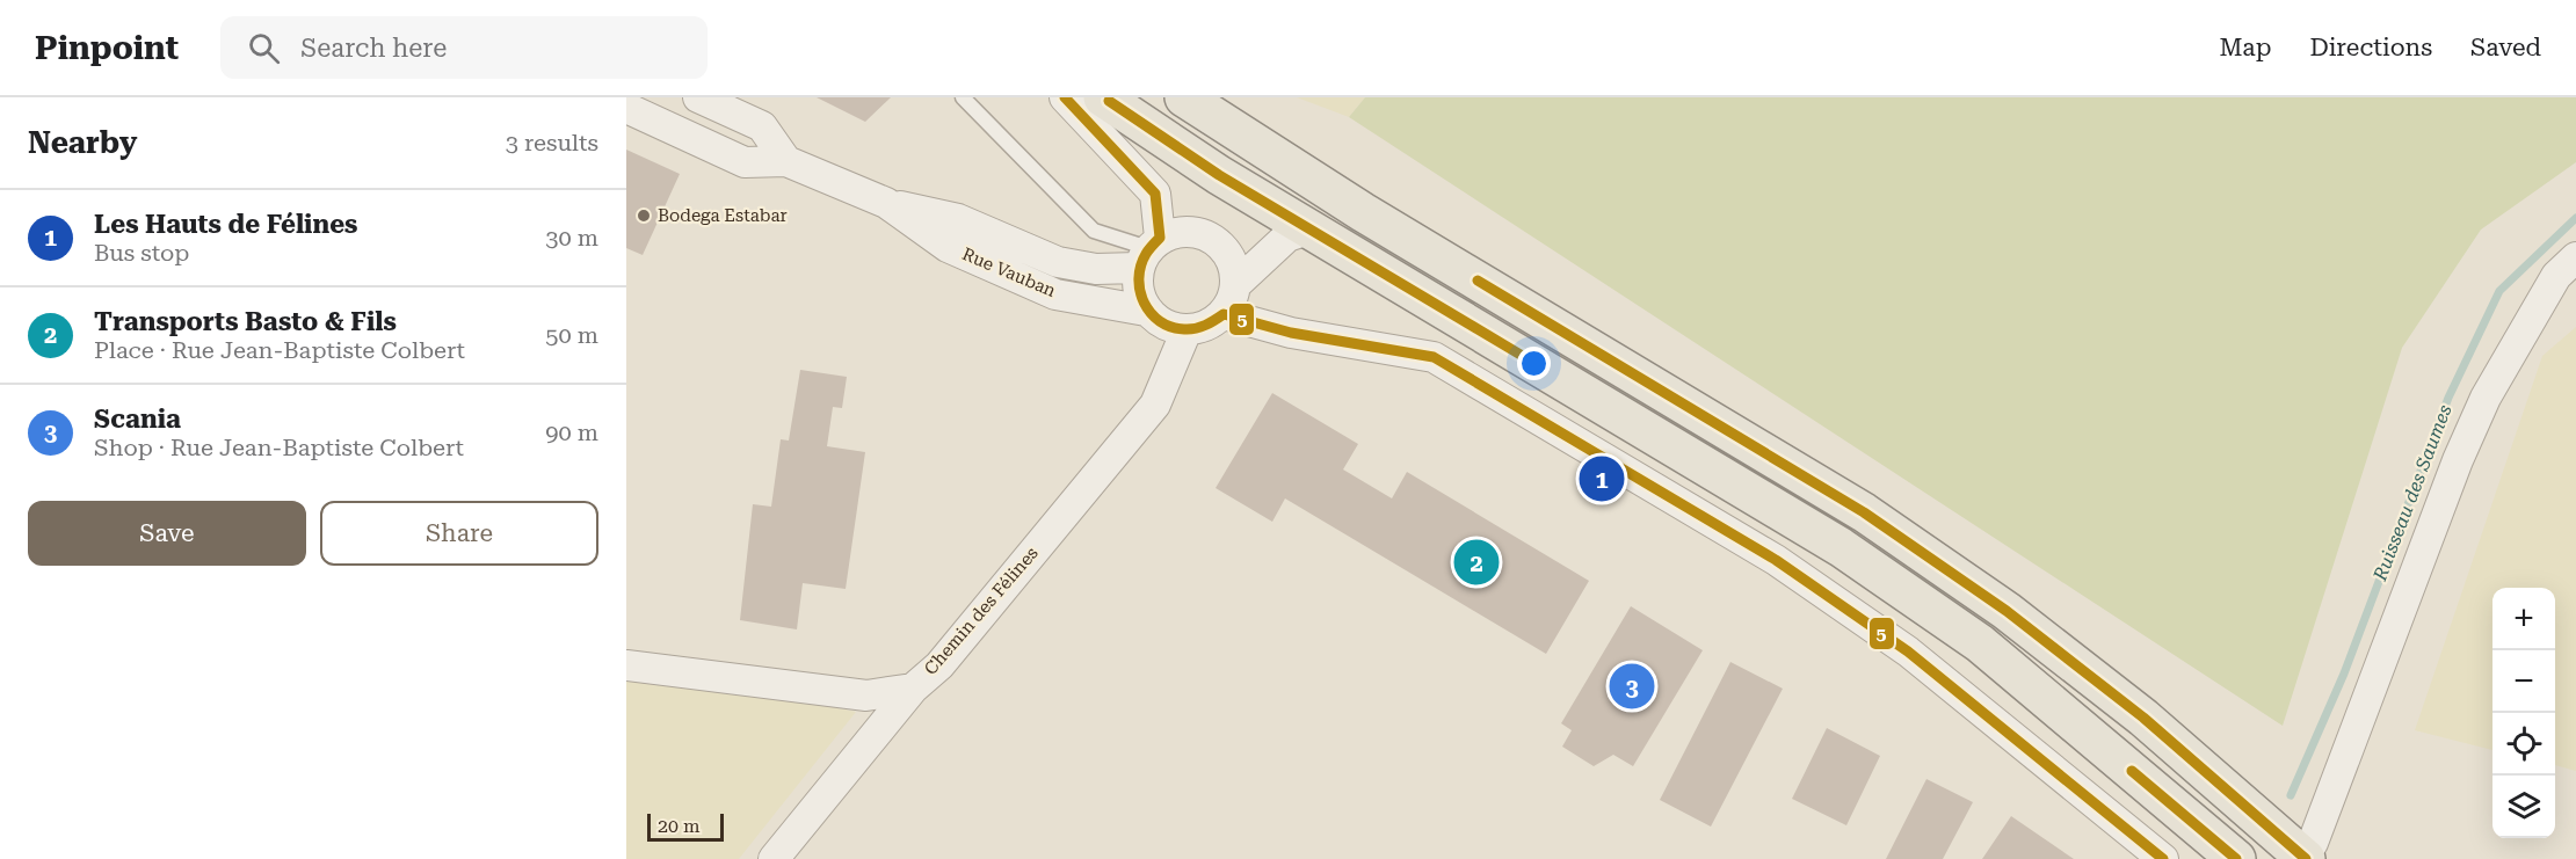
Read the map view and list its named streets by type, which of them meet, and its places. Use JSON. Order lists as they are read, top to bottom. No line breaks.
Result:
{"streets":{"street":["Rue Vauban","Chemin des Félines"]},"crossings":[["Rue Vauban","Chemin des Félines"]],"water":["Ruisseau des Saumes"],"places":["Bodega Estabar"],"lines":["transit line 5"],"scale_bar":"20 m","page":{"header":"Pinpoint","search":"Search here","nav":["Map","Directions","Saved"],"heading":["Nearby","3 results"],"list":[{"mark":"1","name":"Les Hauts de Félines","note":"Bus stop","value":"30 m"},{"mark":"2","name":"Transports Basto & Fils","note":"Place · Rue Jean-Baptiste Colbert","value":"50 m"},{"mark":"3","name":"Scania","note":"Shop · Rue Jean-Baptiste Colbert","value":"90 m"}],"pins":["1","2","3"],"buttons":["Save","Share"],"map_buttons":["+","−"],"scale":"20 m"}}
